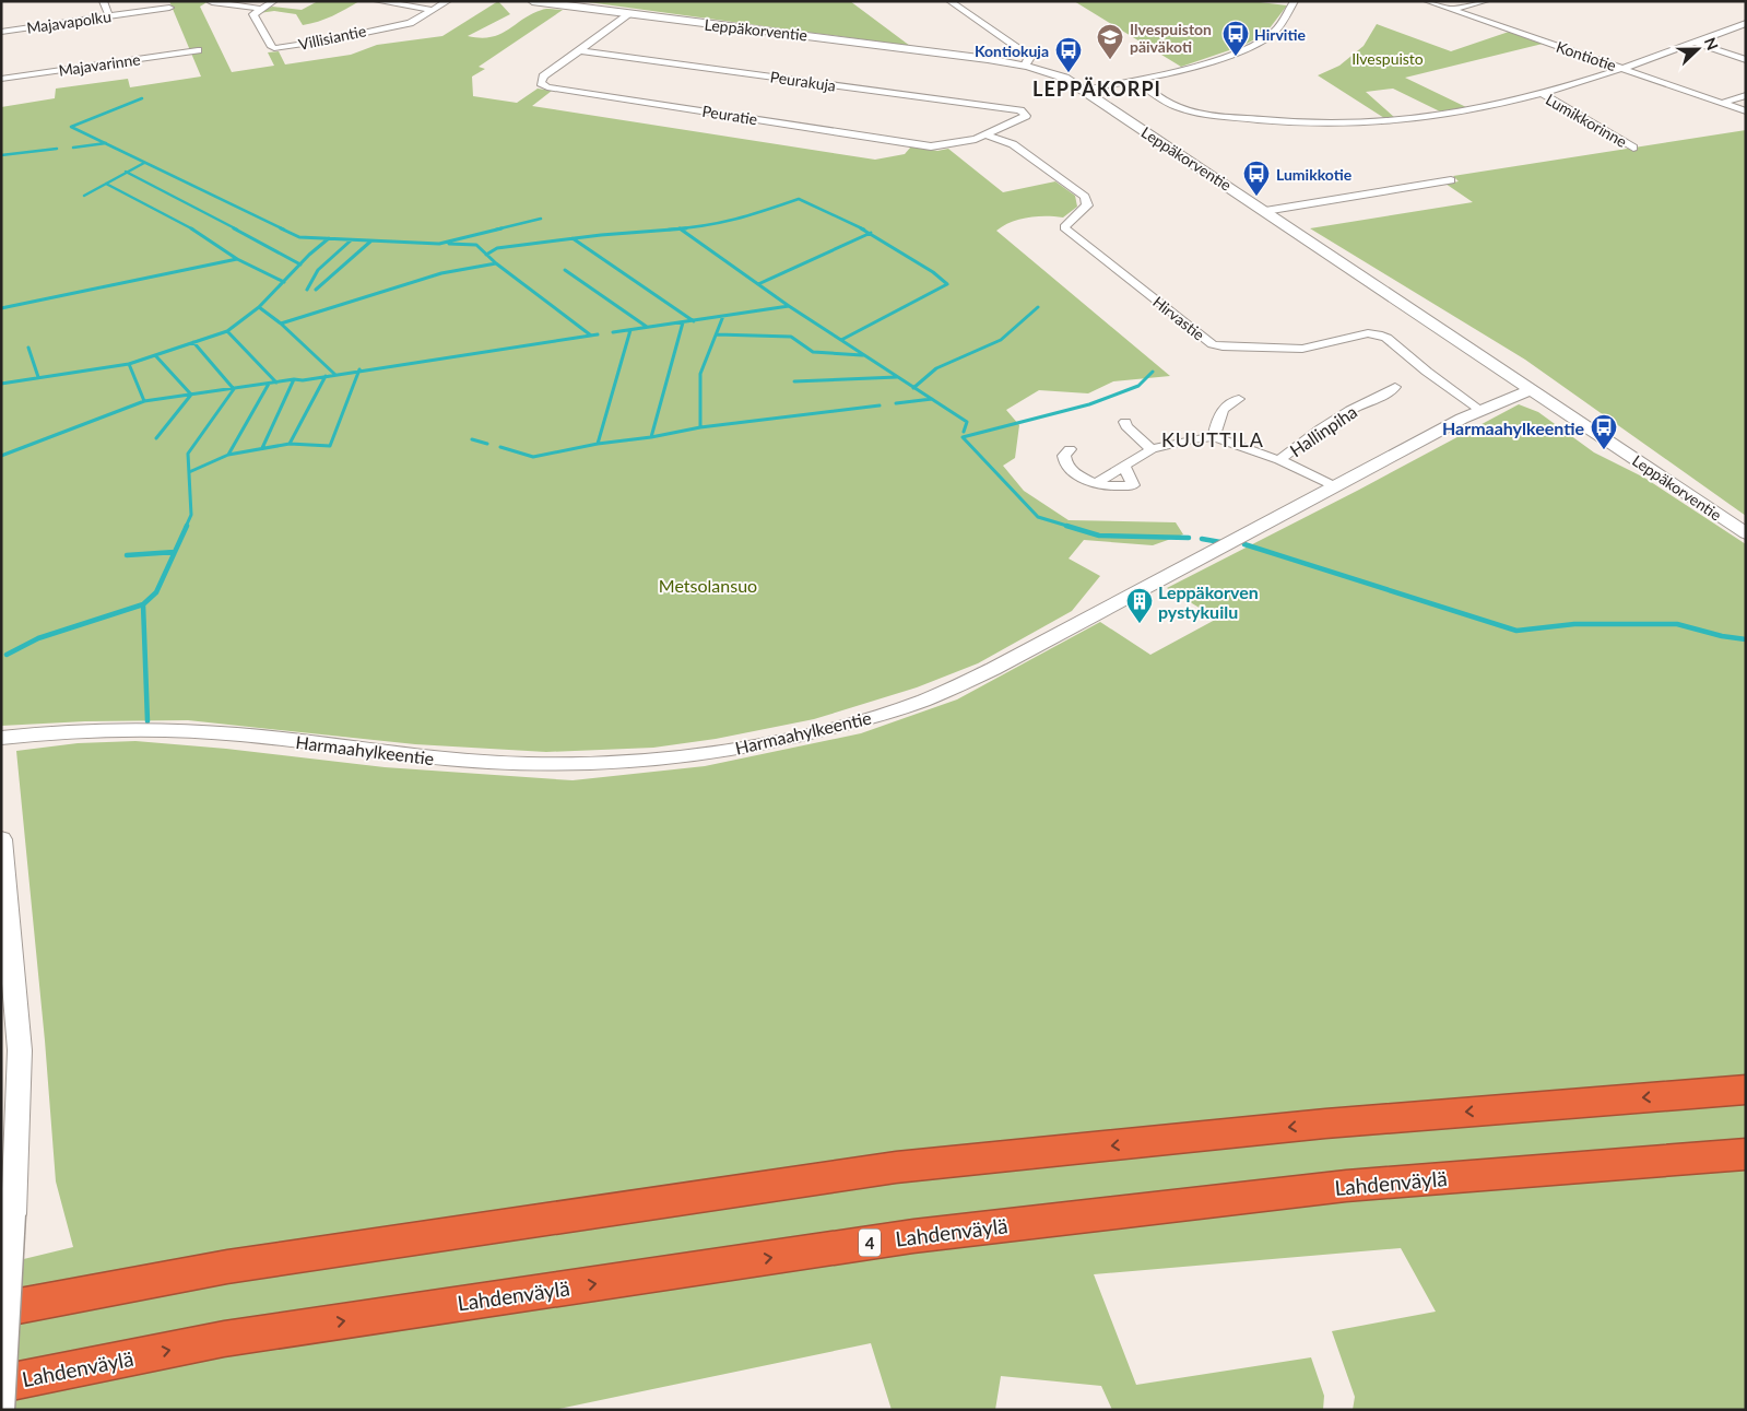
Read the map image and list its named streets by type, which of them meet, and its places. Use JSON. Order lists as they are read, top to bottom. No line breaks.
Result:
{"streets":{"highway":["Lahdenväylä","4"],"street":["Majavapolku","Leppäkorventie","Villisiantie","Kontiotie","Majavarinne","Peurakuja","Peuratie","Lumikkorinne","Hirvastie","Hallinpiha","Harmaahylkeentie"]},"crossings":[["Leppäkorventie","Peuratie"],["Leppäkorventie","Harmaahylkeentie"],["Peurakuja","Peuratie"],["Peuratie","Hirvastie"],["Hirvastie","Harmaahylkeentie"]],"districts":["LEPPÄKORPI","KUUTTILA"],"parks":["Ilvespuisto","Metsolansuo"],"places":{"bus stop":["Hirvitie","Kontiokuja","Lumikkotie","Harmaahylkeentie"],"school or university":["Ilvespuiston päiväkoti"],"building":["Leppäkorven pystykuilu"]},"north":"right"}
